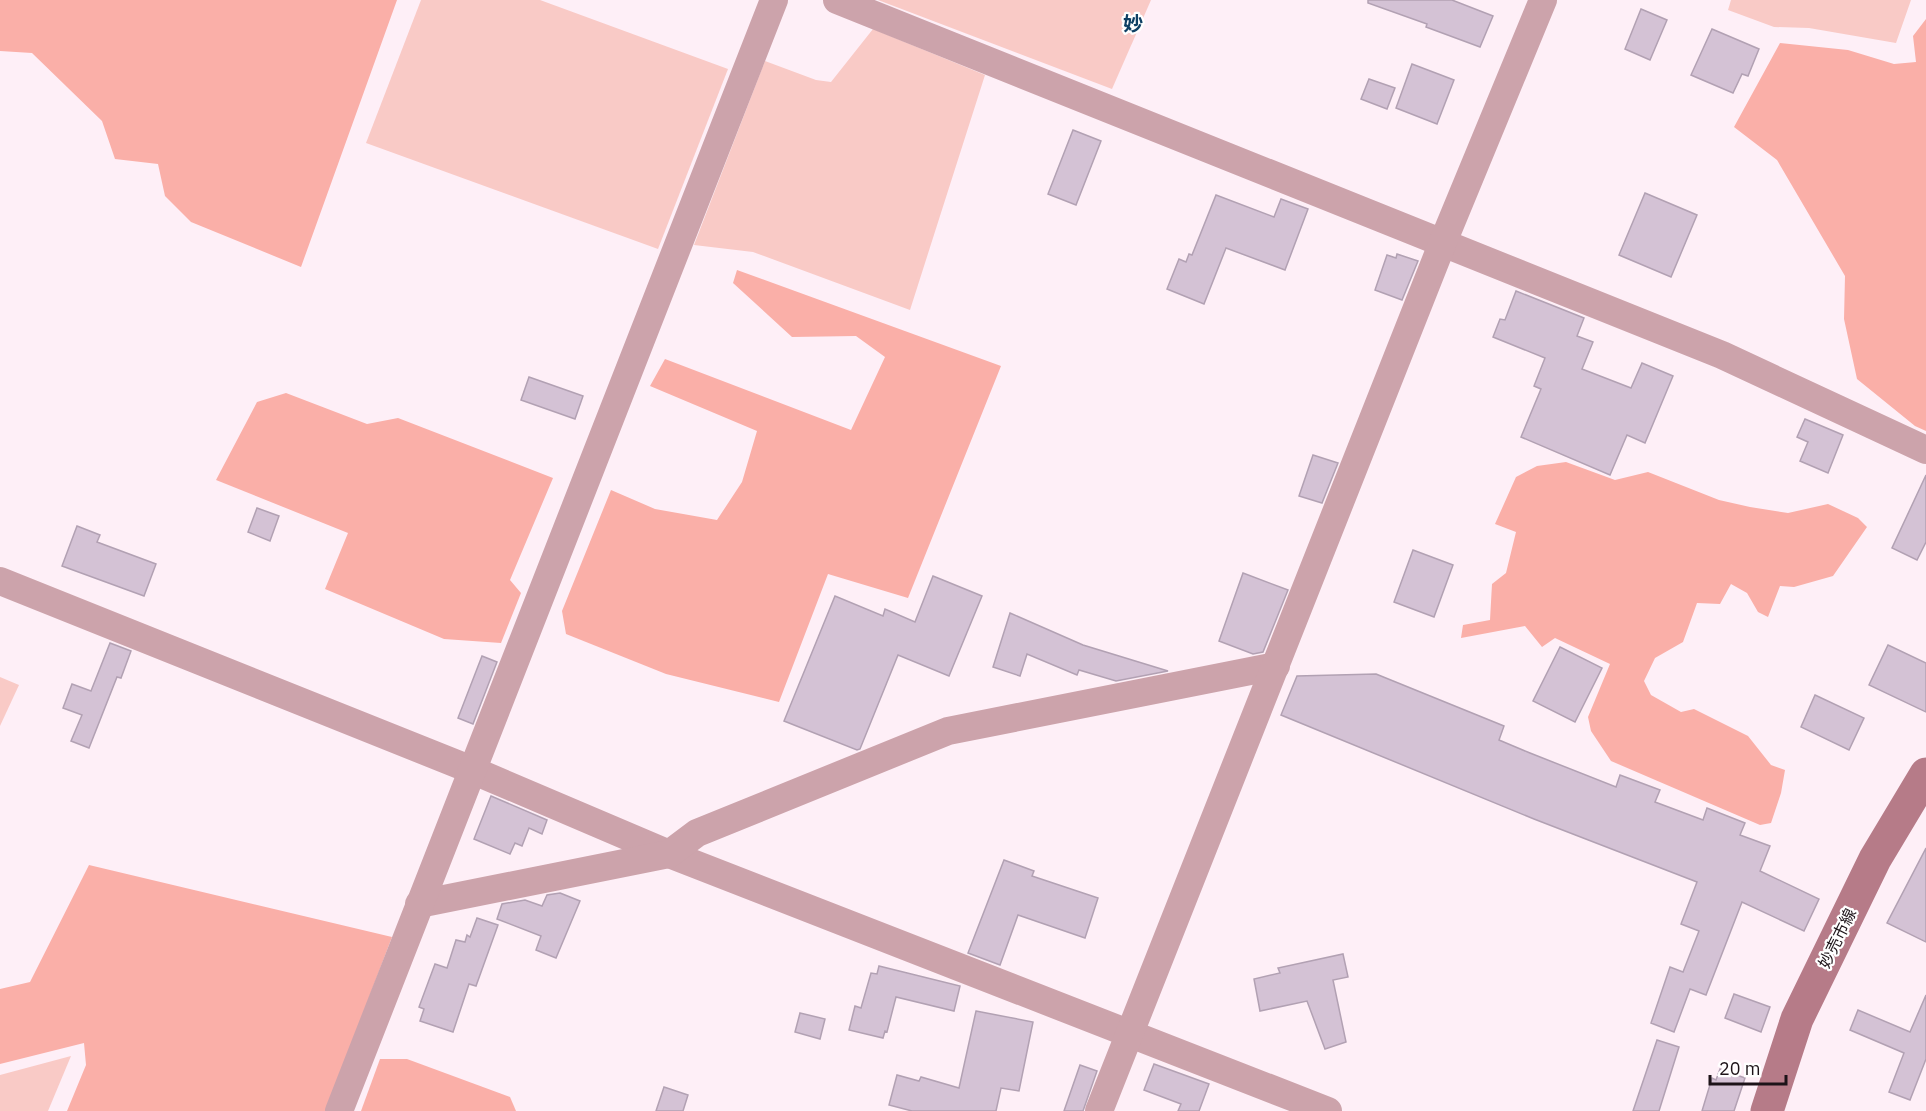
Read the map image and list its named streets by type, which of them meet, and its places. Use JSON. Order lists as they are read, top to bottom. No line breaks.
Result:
{"streets":{"main road":["妙売市線"]},"districts":["妙"],"scale_bar":"20 m"}
